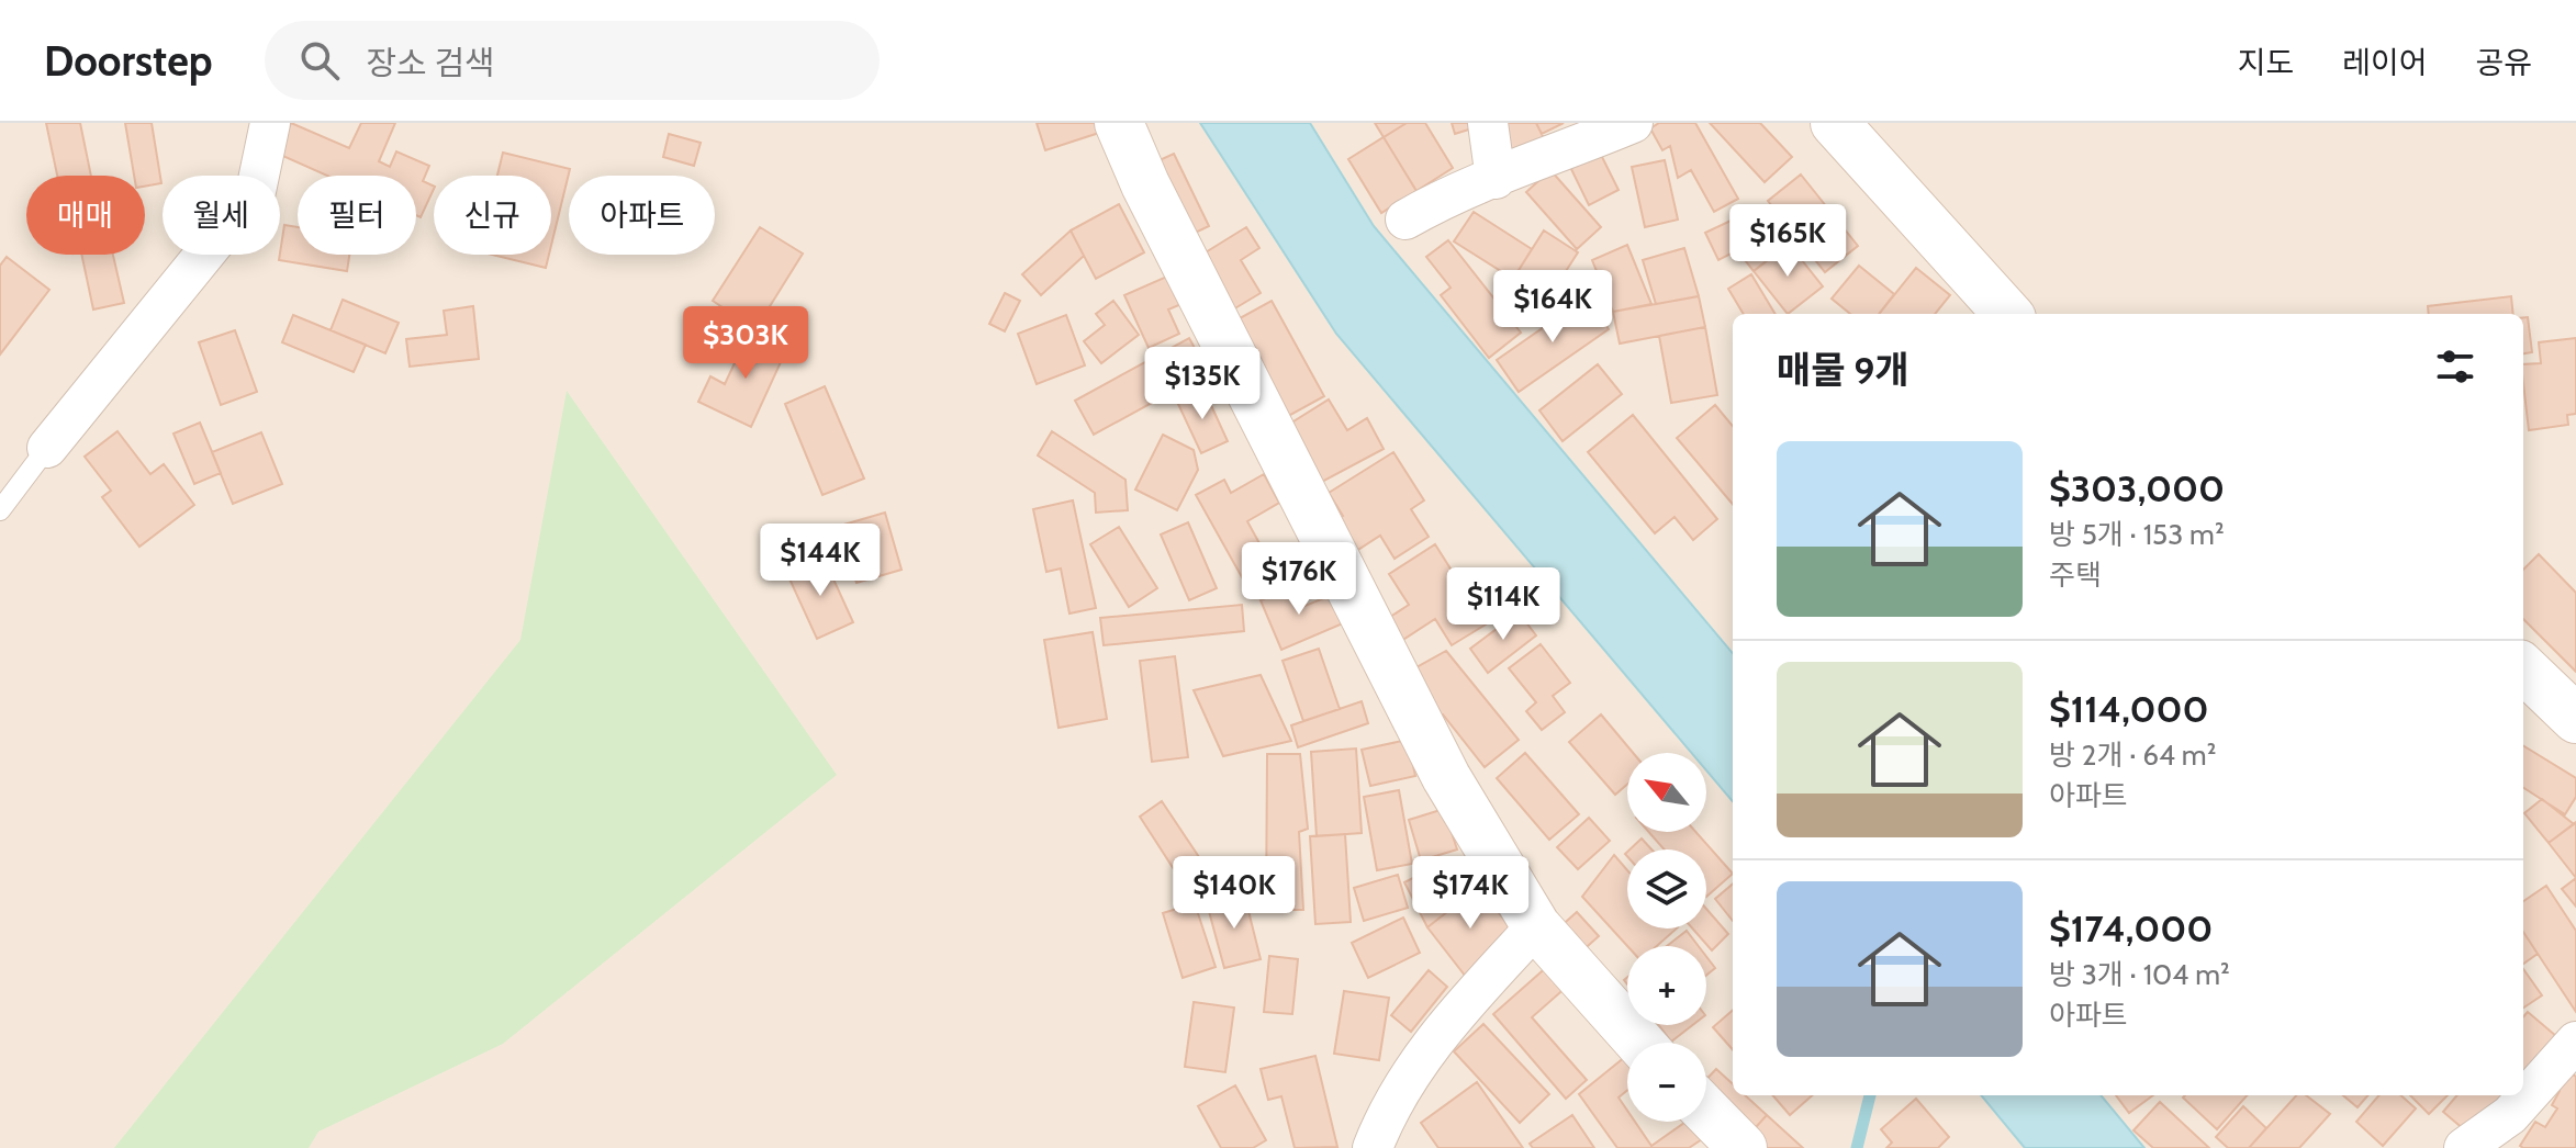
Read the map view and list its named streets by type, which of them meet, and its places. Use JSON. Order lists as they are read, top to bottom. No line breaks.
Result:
{"north":"top left","page":{"header":"Doorstep","search":"장소 검색","nav":["지도","레이어","공유"],"chip":["매매","월세","필터","신규","아파트"],"price":["$165K","$164K","$303K","$135K","$144K","$176K","$114K","$140K","$174K"],"heading":"매물 9개","list":[{"name":"$303,000","note":"방 5개 · 153 m² · 주택"},{"name":"$114,000","note":"방 2개 · 64 m² · 아파트"},{"name":"$174,000","note":"방 3개 · 104 m² · 아파트"}],"map_buttons":["+","−"]}}
